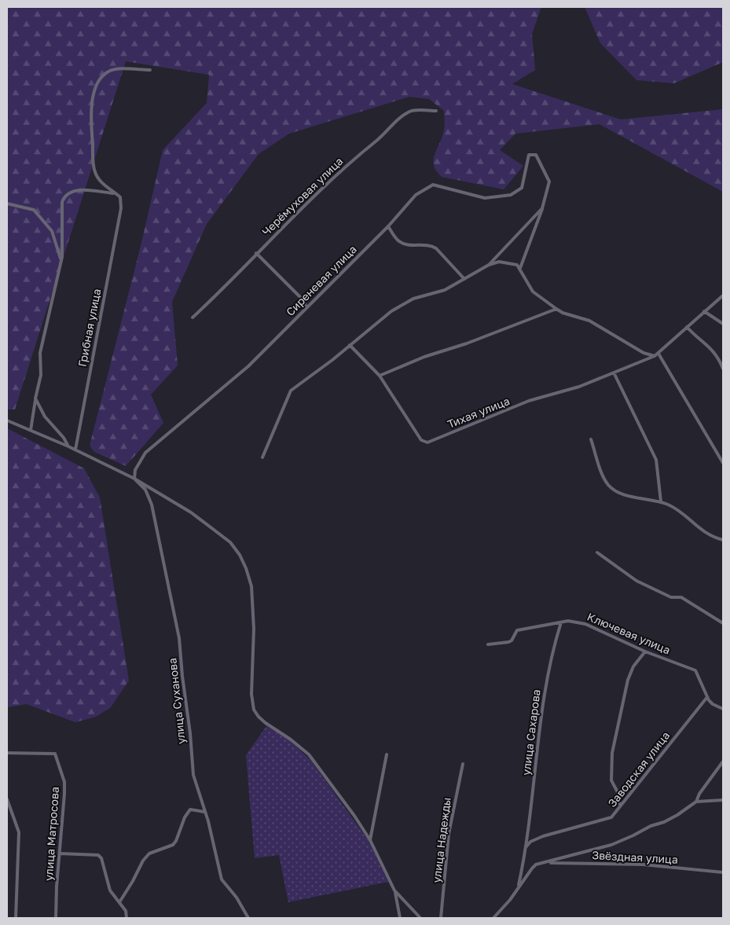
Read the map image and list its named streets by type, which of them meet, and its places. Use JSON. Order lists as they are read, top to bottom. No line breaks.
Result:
{"streets":{"street":["Черёмуховая улица","Сиреневая улица","Грибная улица","Тихая улица","Ключевая улица","улица Суханова","улица Сахарова","Заводская улица","улица Матросова","улица Надежды","Звёздная улица"]},"crossings":[["Сиреневая улица","улица Суханова"],["Ключевая улица","улица Сахарова"],["Ключевая улица","Заводская улица"],["улица Сахарова","Заводская улица"]]}
